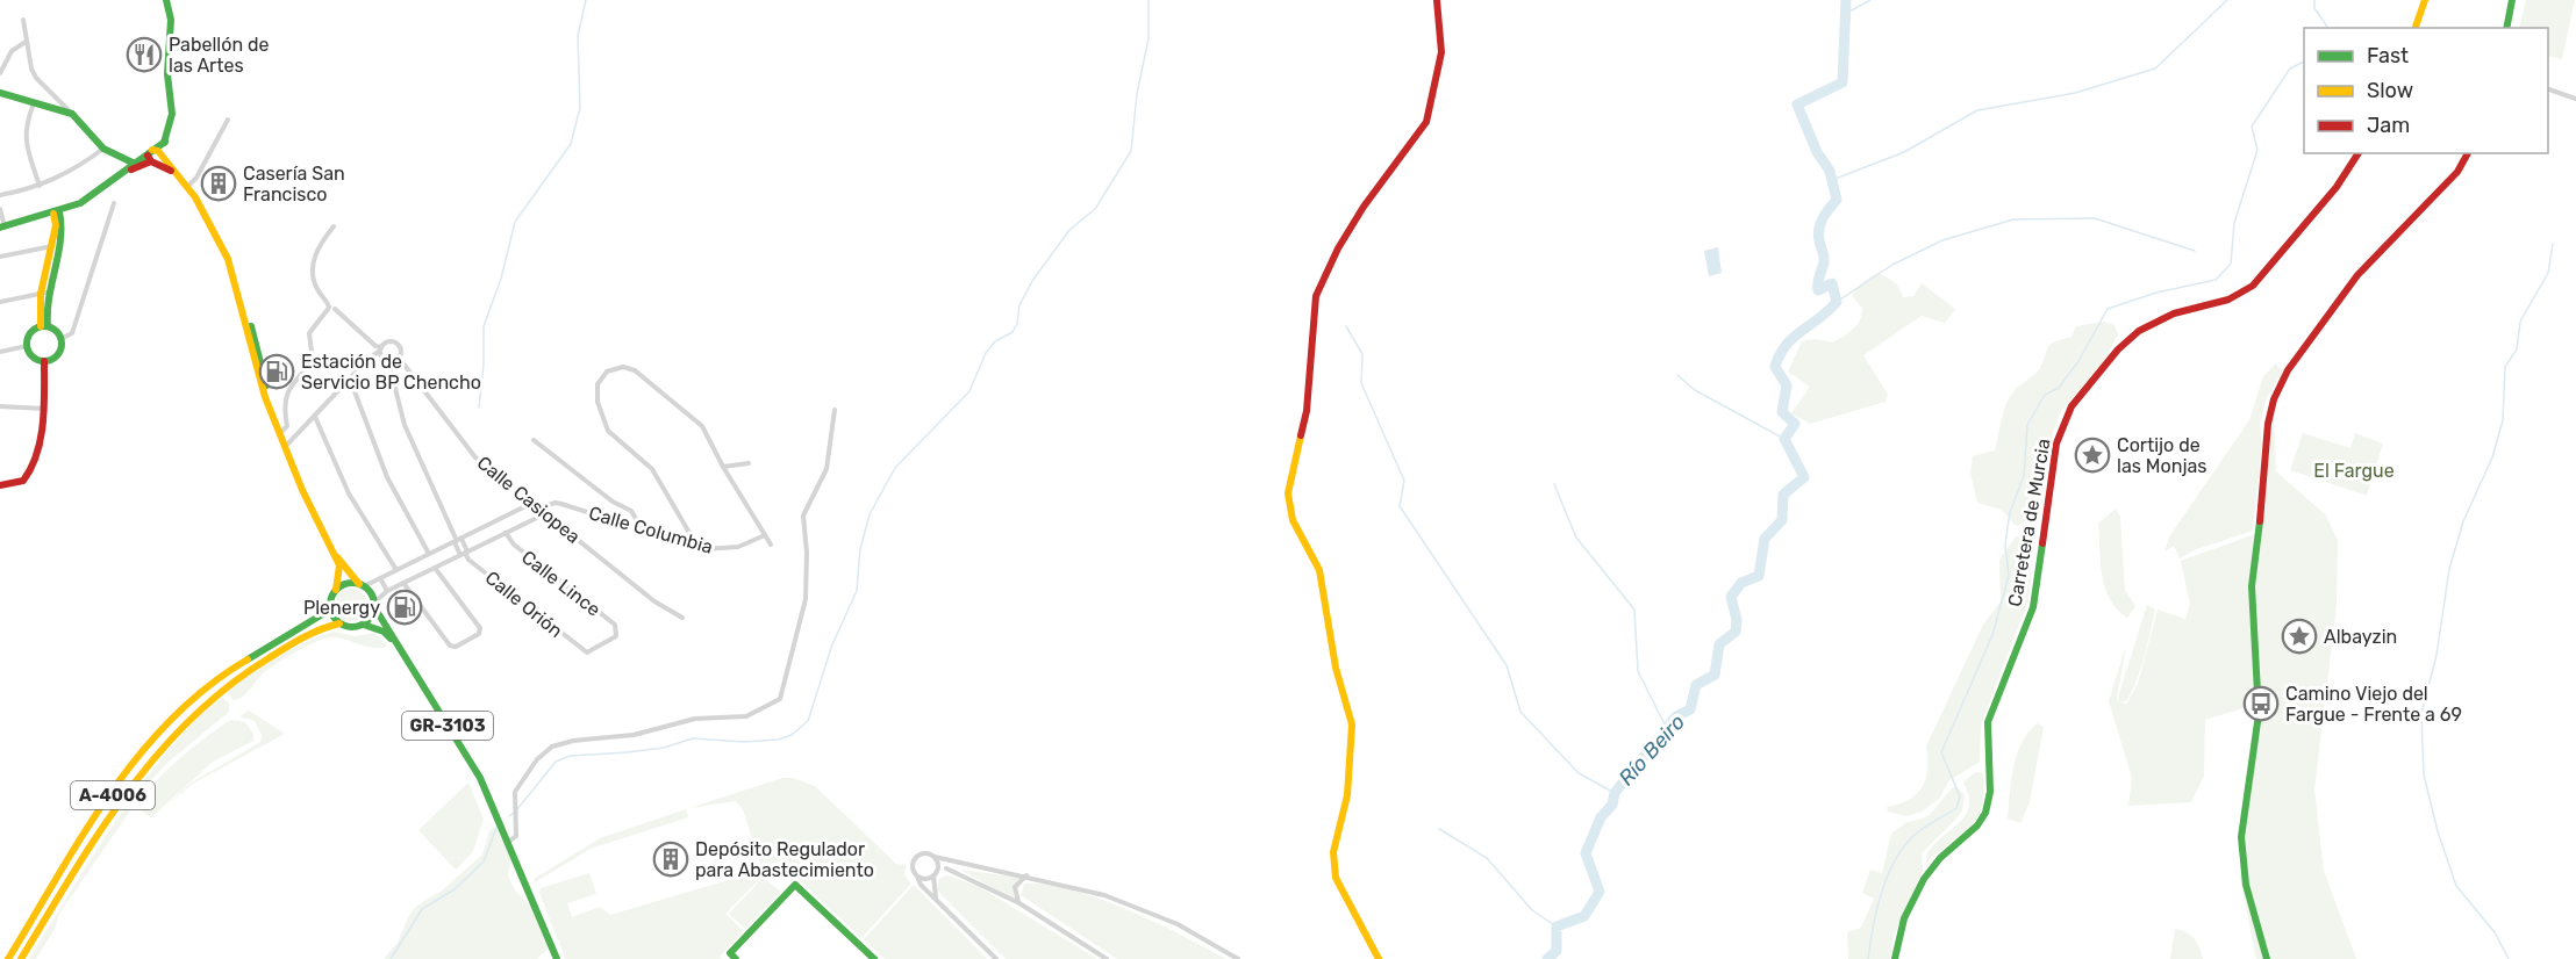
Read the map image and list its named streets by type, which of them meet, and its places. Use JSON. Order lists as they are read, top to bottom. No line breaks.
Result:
{"streets":{"main road":["Carretera de Murcia","GR-3103","A-4006"],"street":["Calle Casiopea","Calle Columbia","Calle Lince","Calle Orión"]},"crossings":[["Calle Casiopea","Calle Columbia"],["Calle Lince","Calle Orión"],["GR-3103","A-4006"]],"water":["Río Beiro"],"parks":["El Fargue"],"places":{"restaurant":["Pabellón de las Artes"],"building":["Casería San Francisco","Depósito Regulador para Abastecimiento"],"fuel station":["Estación de Servicio BP Chencho","Plenergy"],"place":["Cortijo de las Monjas","Albayzin"],"bus stop":["Camino Viejo del Fargue - Frente a 69"]},"legend":["Fast","Slow","Jam"]}
